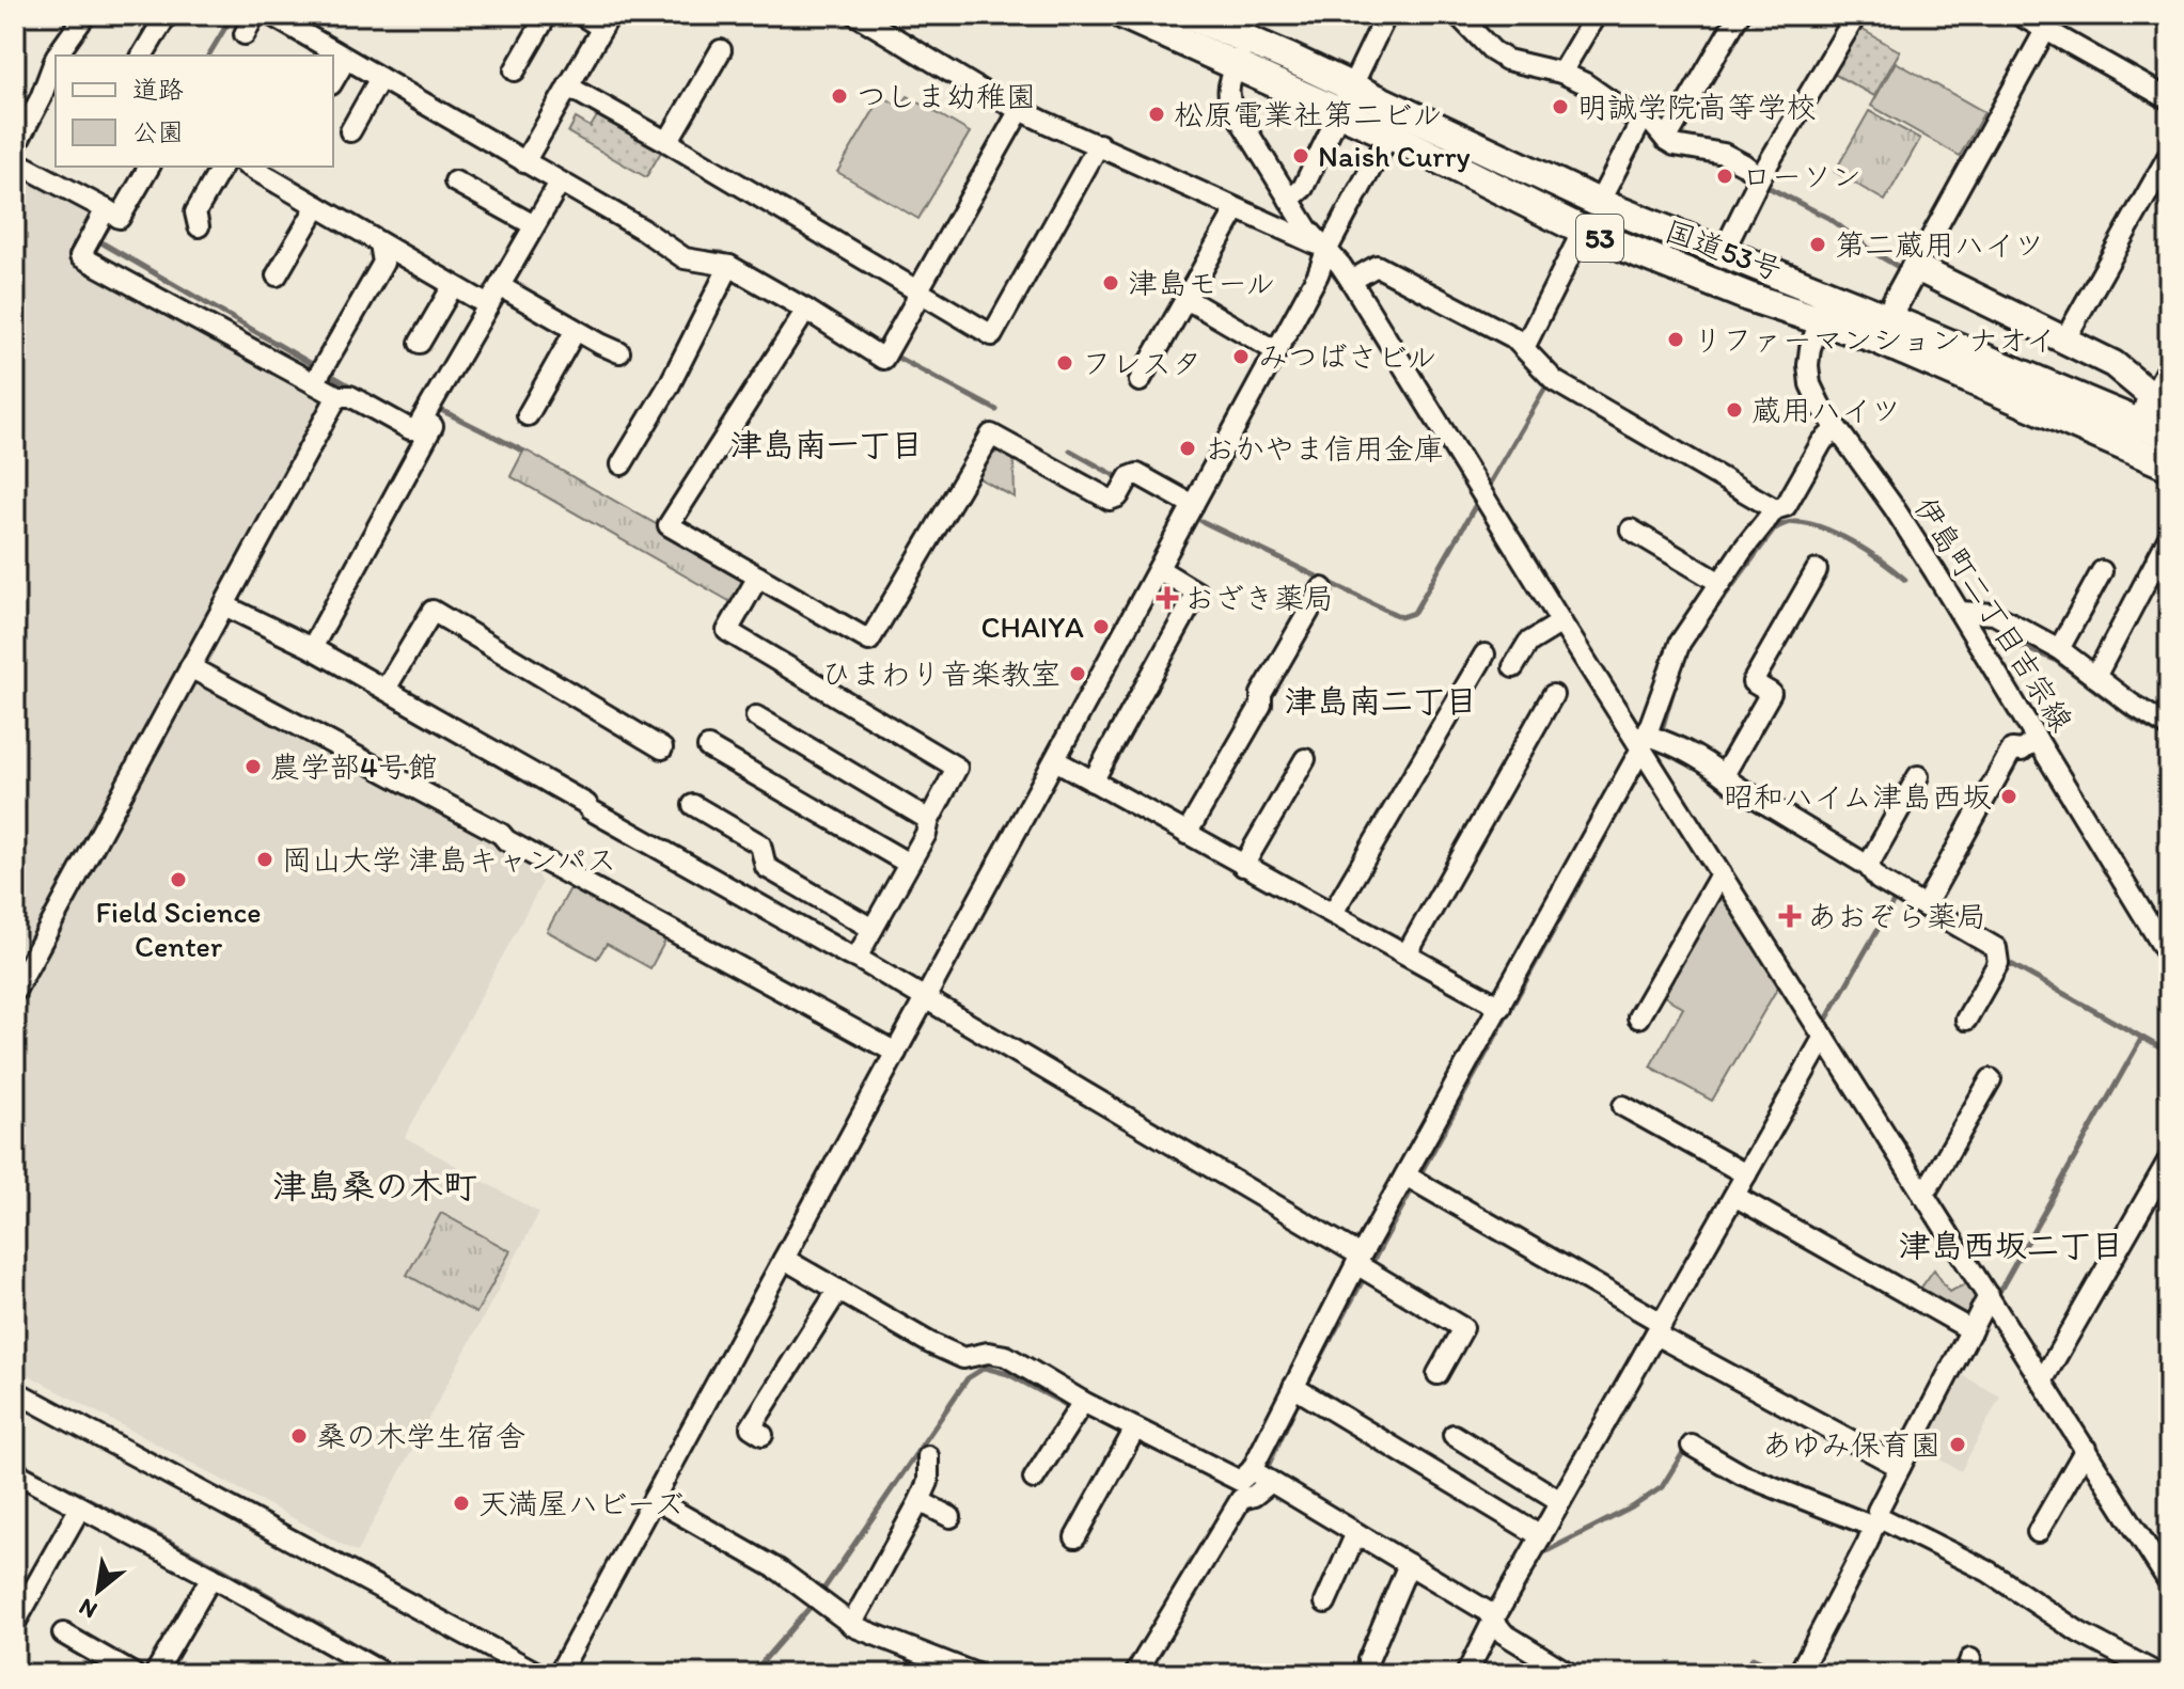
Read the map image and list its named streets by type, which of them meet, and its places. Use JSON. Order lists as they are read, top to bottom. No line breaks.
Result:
{"streets":{"highway":["53","国道53号"],"street":["伊島町二丁目吉宗線"]},"crossings":[["53","国道53号"],["国道53号","伊島町二丁目吉宗線"]],"districts":["津島南一丁目","津島南二丁目","津島桑の木町","津島西坂二丁目"],"places":{"other":["つしま幼稚園","明誠学院高等学校","松原電業社第二ビル","Naish Curry","ローソン","第二蔵用ハイツ","津島モール","リファーマンション ナオイ","みつばさビル","フレスタ","蔵用ハイツ","おかやま信用金庫","CHAIYA","ひまわり音楽教室","農学部4号館","昭和ハイム津島西坂","岡山大学 津島キャンパス","Field Science Center","桑の木学生宿舎","あゆみ保育園","天満屋ハビーズ"],"health":["おざき薬局","あおぞら薬局"]},"legend":["道路","公園"],"north":"bottom left"}
